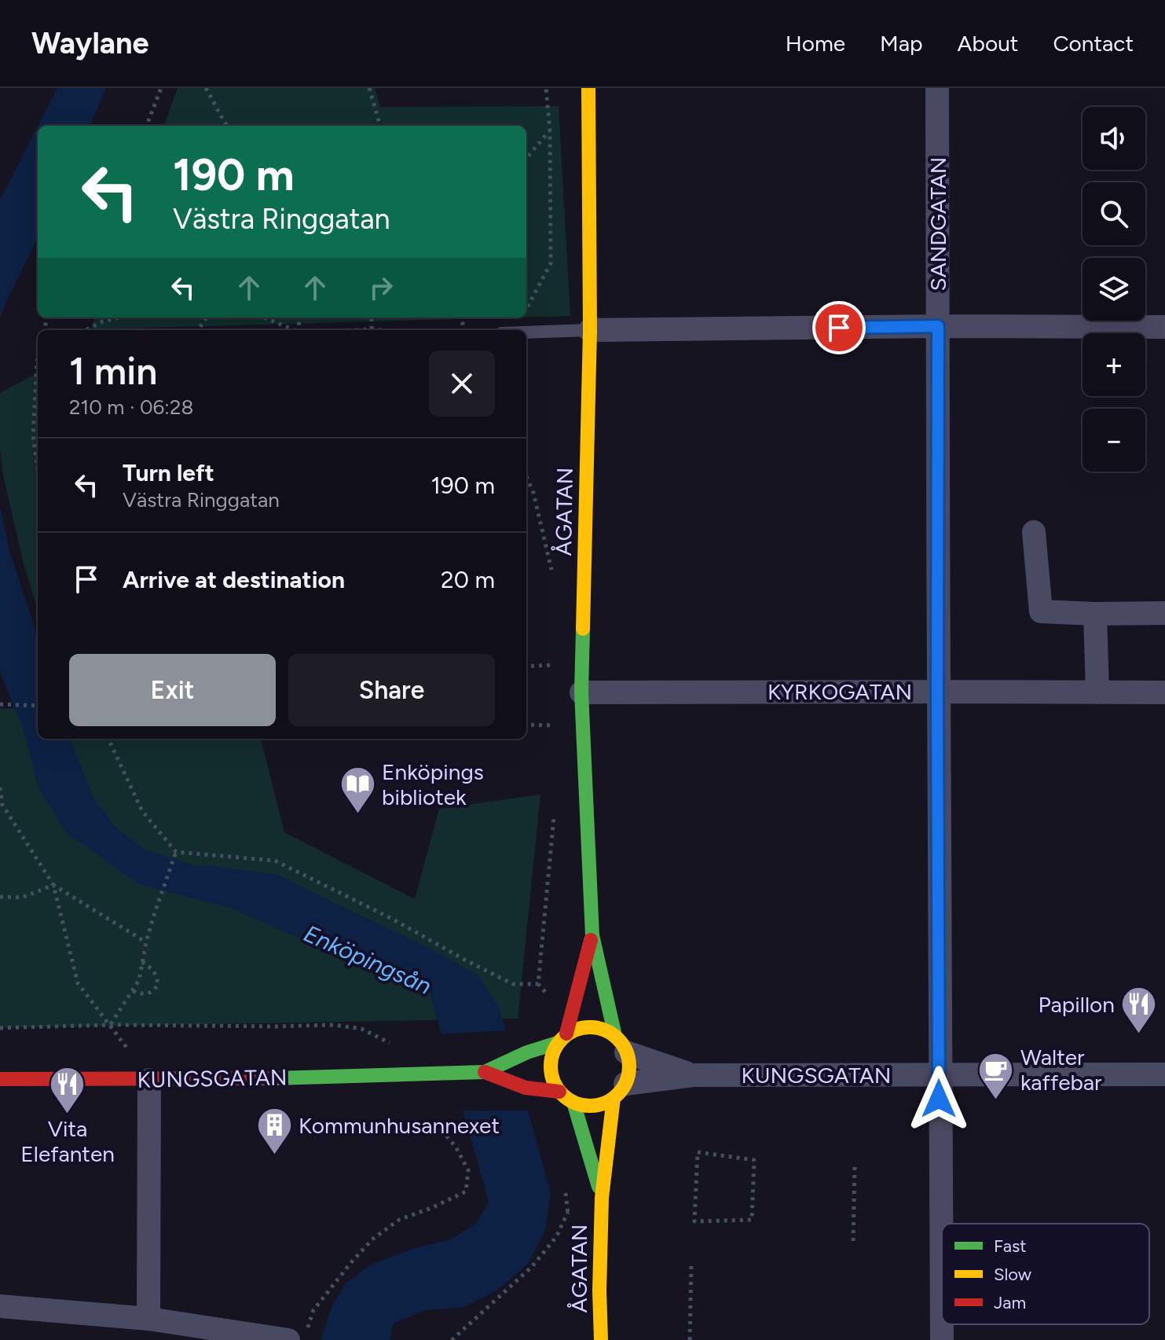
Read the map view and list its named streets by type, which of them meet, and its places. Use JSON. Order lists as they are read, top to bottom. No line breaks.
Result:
{"streets":{"street":["SANDGATAN","ÅGATAN","KYRKOGATAN","KUNGSGATAN"]},"crossings":[["SANDGATAN","KYRKOGATAN"],["SANDGATAN","KUNGSGATAN"],["ÅGATAN","KYRKOGATAN"],["ÅGATAN","KUNGSGATAN"]],"water":["Enköpingsån"],"places":{"library":["Enköpings bibliotek"],"restaurant":["Papillon","Vita Elefanten"],"cafe":["Walter kaffebar"],"building":["Kommunhusannexet"]},"legend":["Fast","Slow","Jam"],"page":{"header":"Waylane","nav":["Home","Map","About","Contact"],"map_buttons":["+","−"],"turn":["190 m","Västra Ringgatan"],"heading":["1 min","210 m · 06:28"],"list":[{"name":"Turn left","note":"Västra Ringgatan","value":"190 m"},{"name":"Arrive at destination","value":"20 m"}],"buttons":["Exit","Share"]}}
